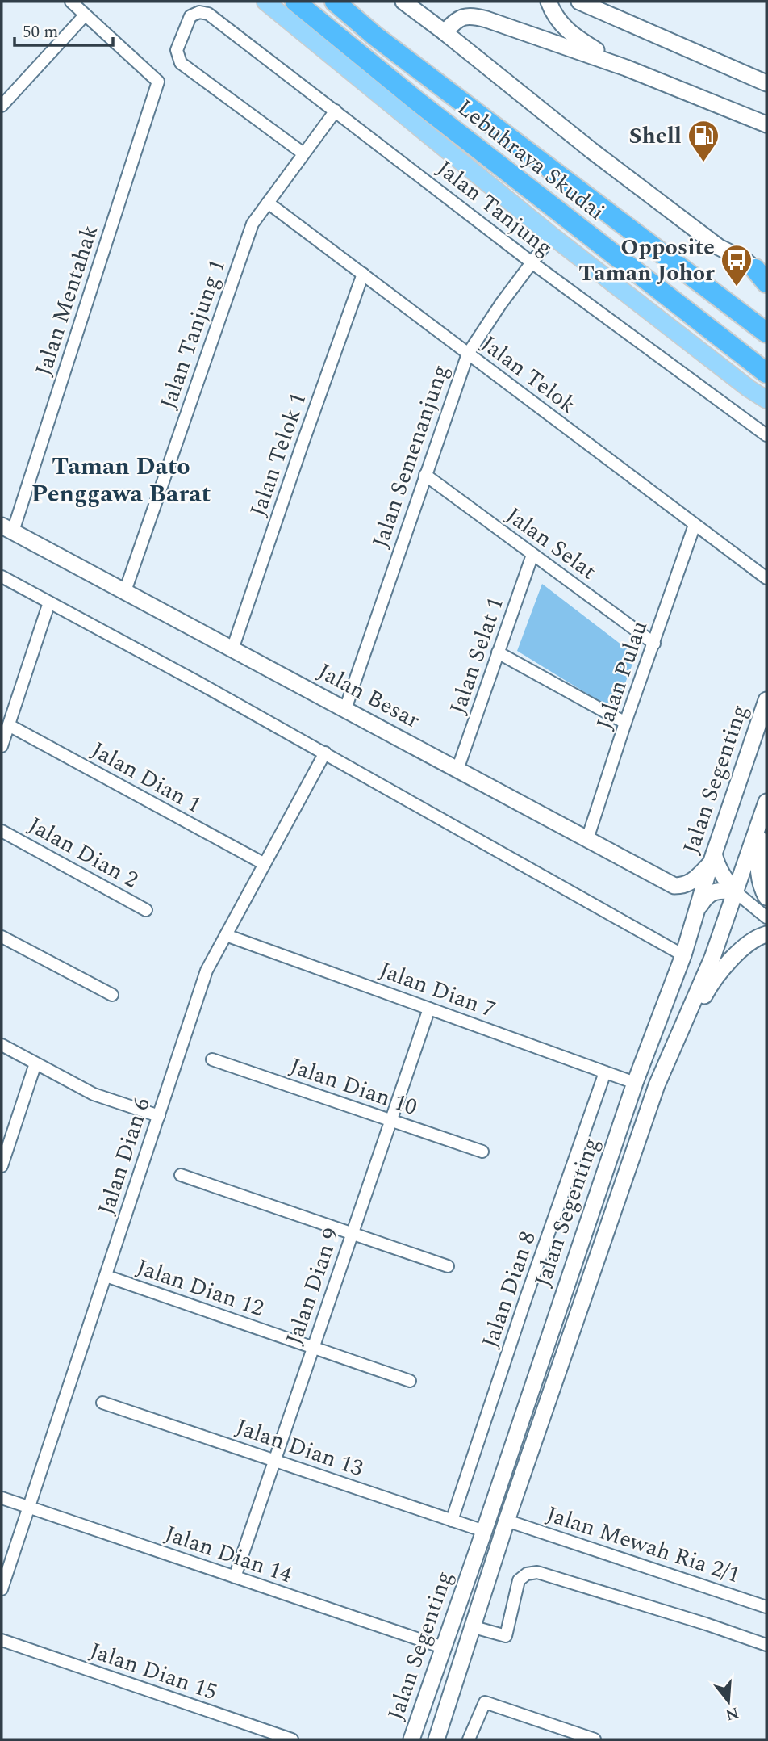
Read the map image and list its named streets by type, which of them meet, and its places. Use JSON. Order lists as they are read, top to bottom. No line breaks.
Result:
{"streets":{"highway":["Lebuhraya Skudai"],"street":["Jalan Tanjung","Jalan Mentahak","Jalan Tanjung 1","Jalan Telok","Jalan Telok 1","Jalan Semenanjung","Jalan Selat","Jalan Selat 1","Jalan Pulau","Jalan Besar","Jalan Dian 1","Jalan Segenting","Jalan Dian 2","Jalan Dian 7","Jalan Dian 10","Jalan Dian 6","Jalan Dian 9","Jalan Dian 12","Jalan Dian 8","Jalan Dian 13","Jalan Mewah Ria 2/1","Jalan Dian 14","Jalan Dian 15"]},"crossings":[["Jalan Tanjung","Jalan Tanjung 1"],["Jalan Tanjung","Jalan Semenanjung"],["Jalan Mentahak","Jalan Besar"],["Jalan Tanjung 1","Jalan Telok"],["Jalan Tanjung 1","Jalan Besar"],["Jalan Telok","Jalan Telok 1"],["Jalan Telok","Jalan Semenanjung"],["Jalan Telok","Jalan Pulau"],["Jalan Telok 1","Jalan Besar"],["Jalan Semenanjung","Jalan Selat"],["Jalan Semenanjung","Jalan Besar"],["Jalan Selat","Jalan Selat 1"],["Jalan Selat","Jalan Pulau"],["Jalan Selat 1","Jalan Besar"],["Jalan Pulau","Jalan Besar"],["Jalan Besar","Jalan Segenting"],["Jalan Dian 1","Jalan Dian 6"],["Jalan Segenting","Jalan Dian 7"],["Jalan Segenting","Jalan Dian 13"],["Jalan Segenting","Jalan Mewah Ria 2/1"],["Jalan Segenting","Jalan Dian 14"],["Jalan Dian 7","Jalan Dian 6"],["Jalan Dian 7","Jalan Dian 9"],["Jalan Dian 7","Jalan Dian 8"],["Jalan Dian 10","Jalan Dian 9"],["Jalan Dian 6","Jalan Dian 12"],["Jalan Dian 6","Jalan Dian 14"],["Jalan Dian 9","Jalan Dian 12"],["Jalan Dian 9","Jalan Dian 13"],["Jalan Dian 9","Jalan Dian 14"],["Jalan Dian 8","Jalan Dian 13"]],"districts":["Taman Dato Penggawa Barat"],"places":{"fuel station":["Shell"],"bus stop":["Opposite Taman Johor"]},"scale_bar":"50 m","north":"bottom"}
